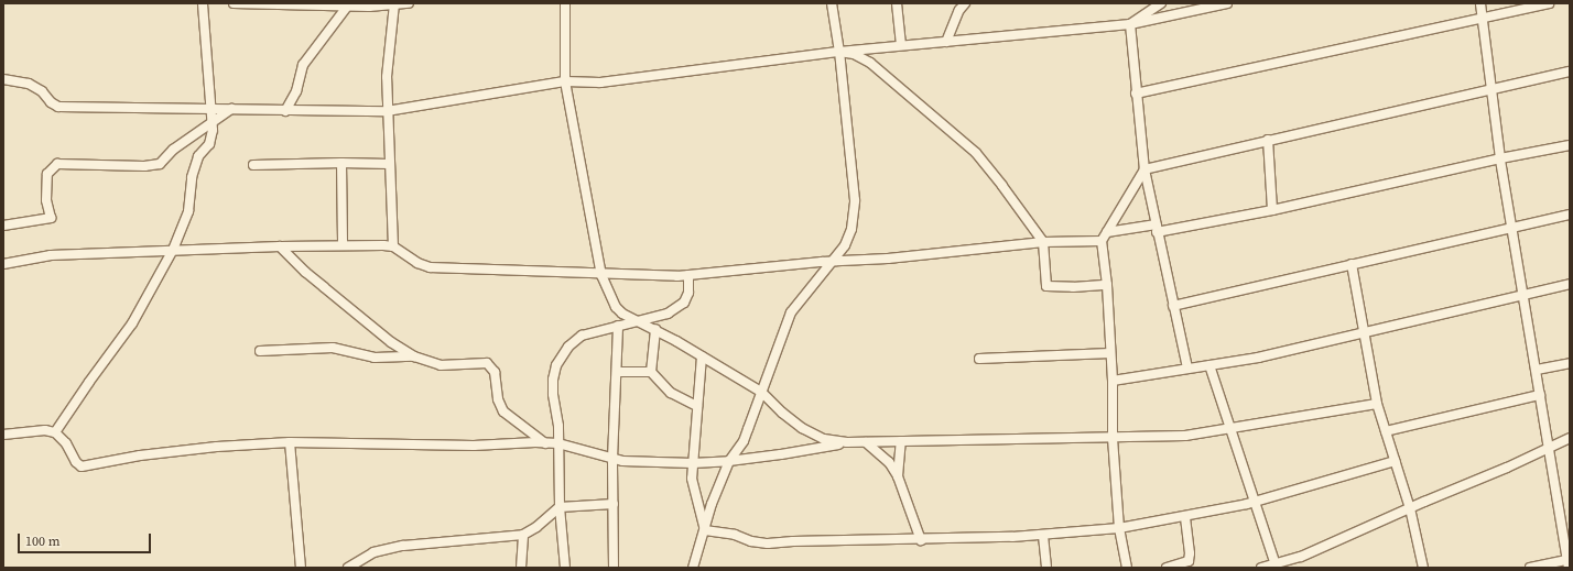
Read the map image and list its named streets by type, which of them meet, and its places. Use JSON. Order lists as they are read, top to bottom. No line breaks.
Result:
{"scale_bar":"100 m"}
